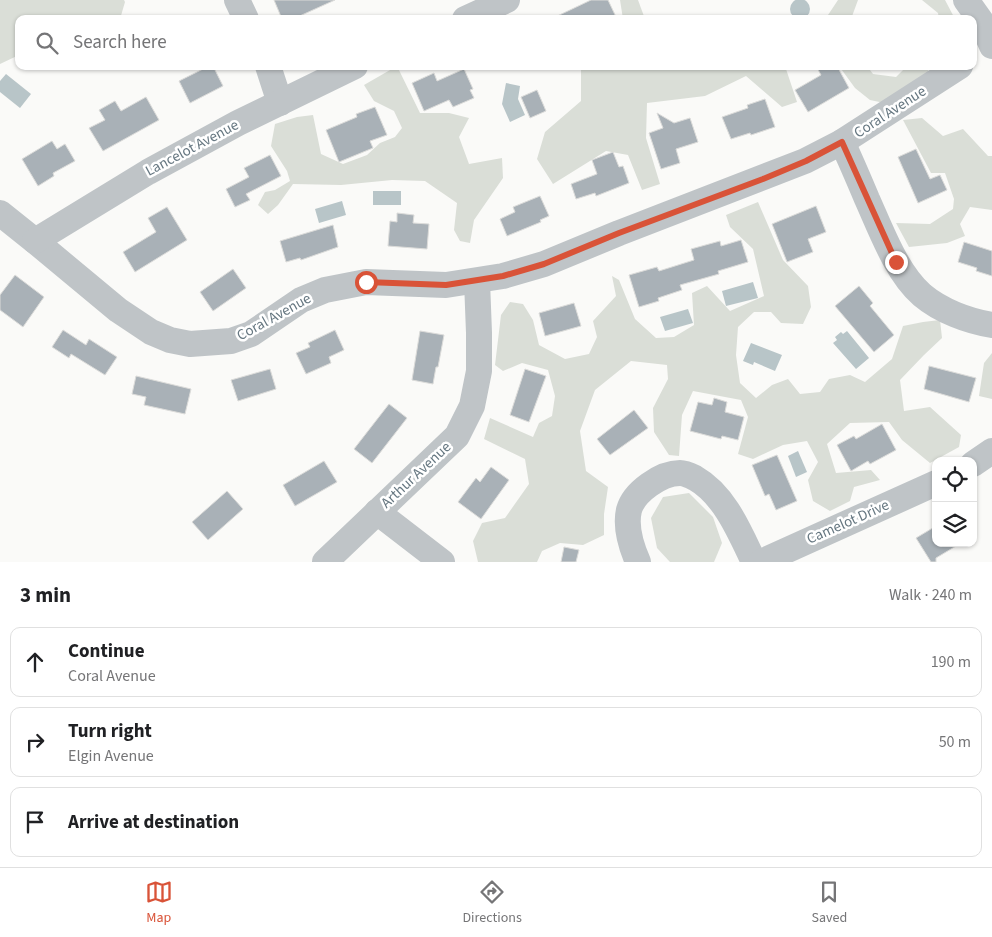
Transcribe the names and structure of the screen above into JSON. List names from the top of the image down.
{
  "streets": {
    "street": [
      "Coral Avenue",
      "Lancelot Avenue",
      "Arthur Avenue",
      "Camelot Drive"
    ]
  },
  "crossings": [
    ["Coral Avenue", "Lancelot Avenue"],
    ["Coral Avenue", "Arthur Avenue"]
  ],
  "page": {
    "search": "Search here",
    "heading": ["3 min", "Walk · 240 m"],
    "list": [
      ["Continue", "Coral Avenue", "190 m"],
      ["Turn right", "Elgin Avenue", "50 m"],
      "Arrive at destination"
    ],
    "nav": ["Map", "Directions", "Saved"]
  }
}
